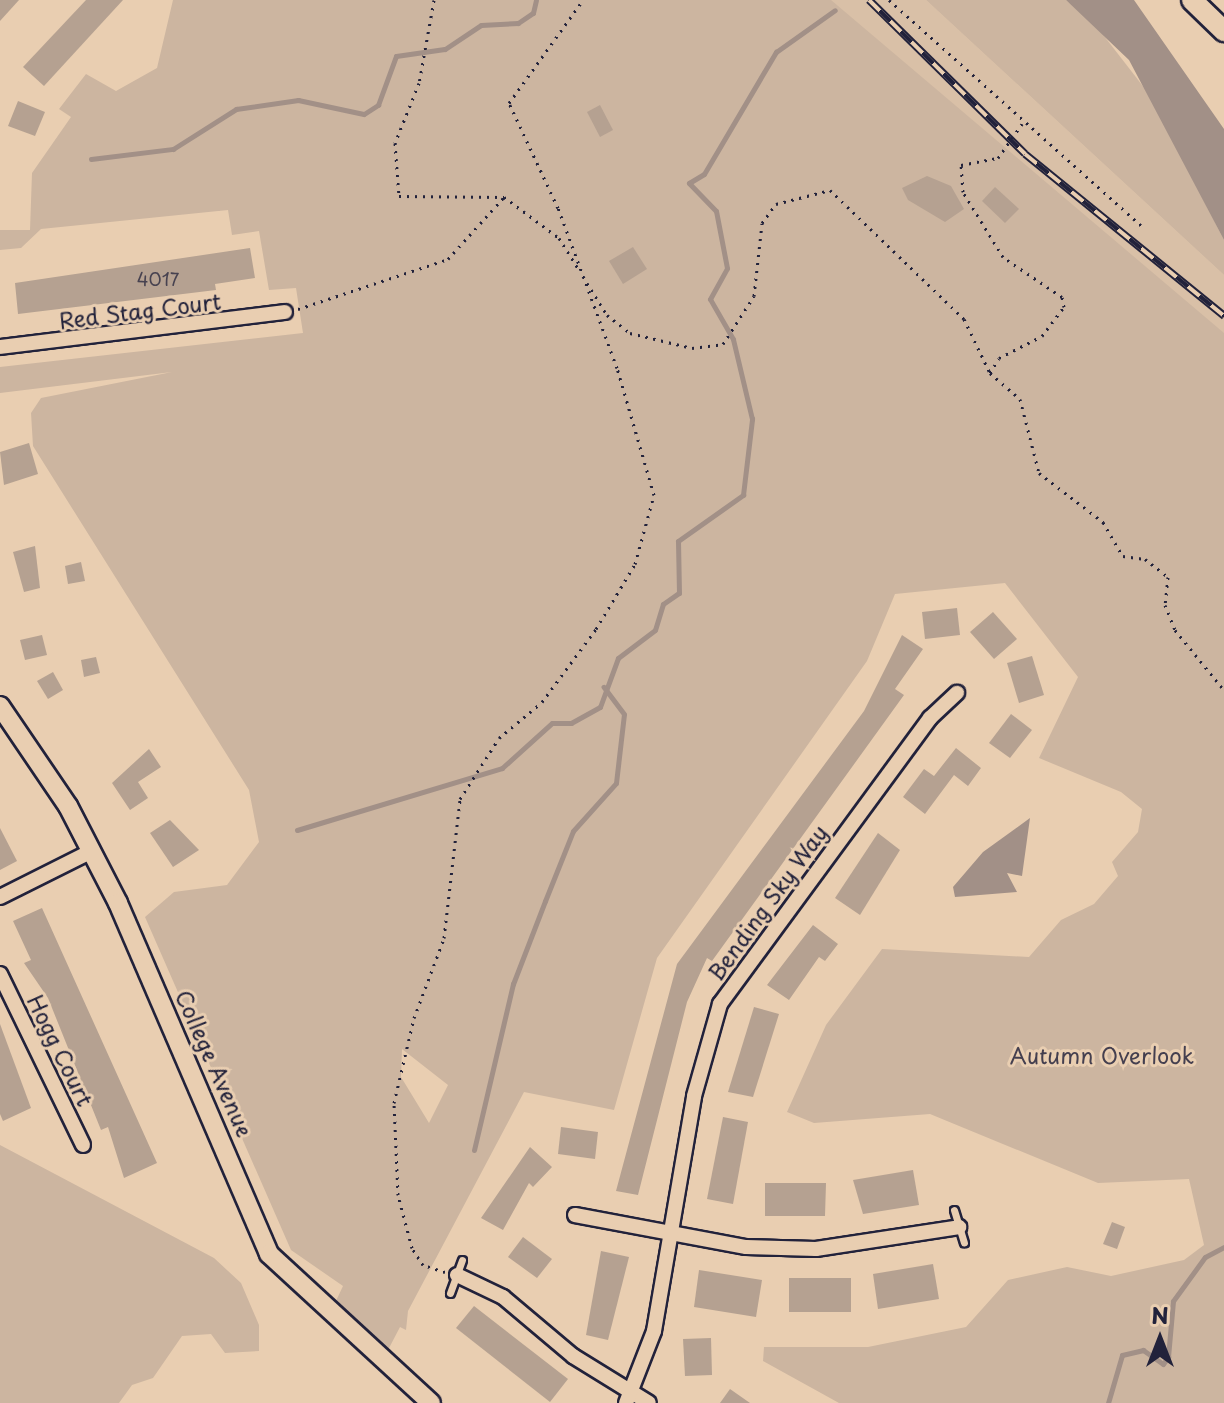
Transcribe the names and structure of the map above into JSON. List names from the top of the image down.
{
  "streets": {
    "street": [
      "Red Stag Court",
      "Bending Sky Way",
      "Hogg Court",
      "College Avenue"
    ]
  },
  "parks": ["Autumn Overlook"],
  "house_numbers": ["4017"],
  "north": "top"
}
